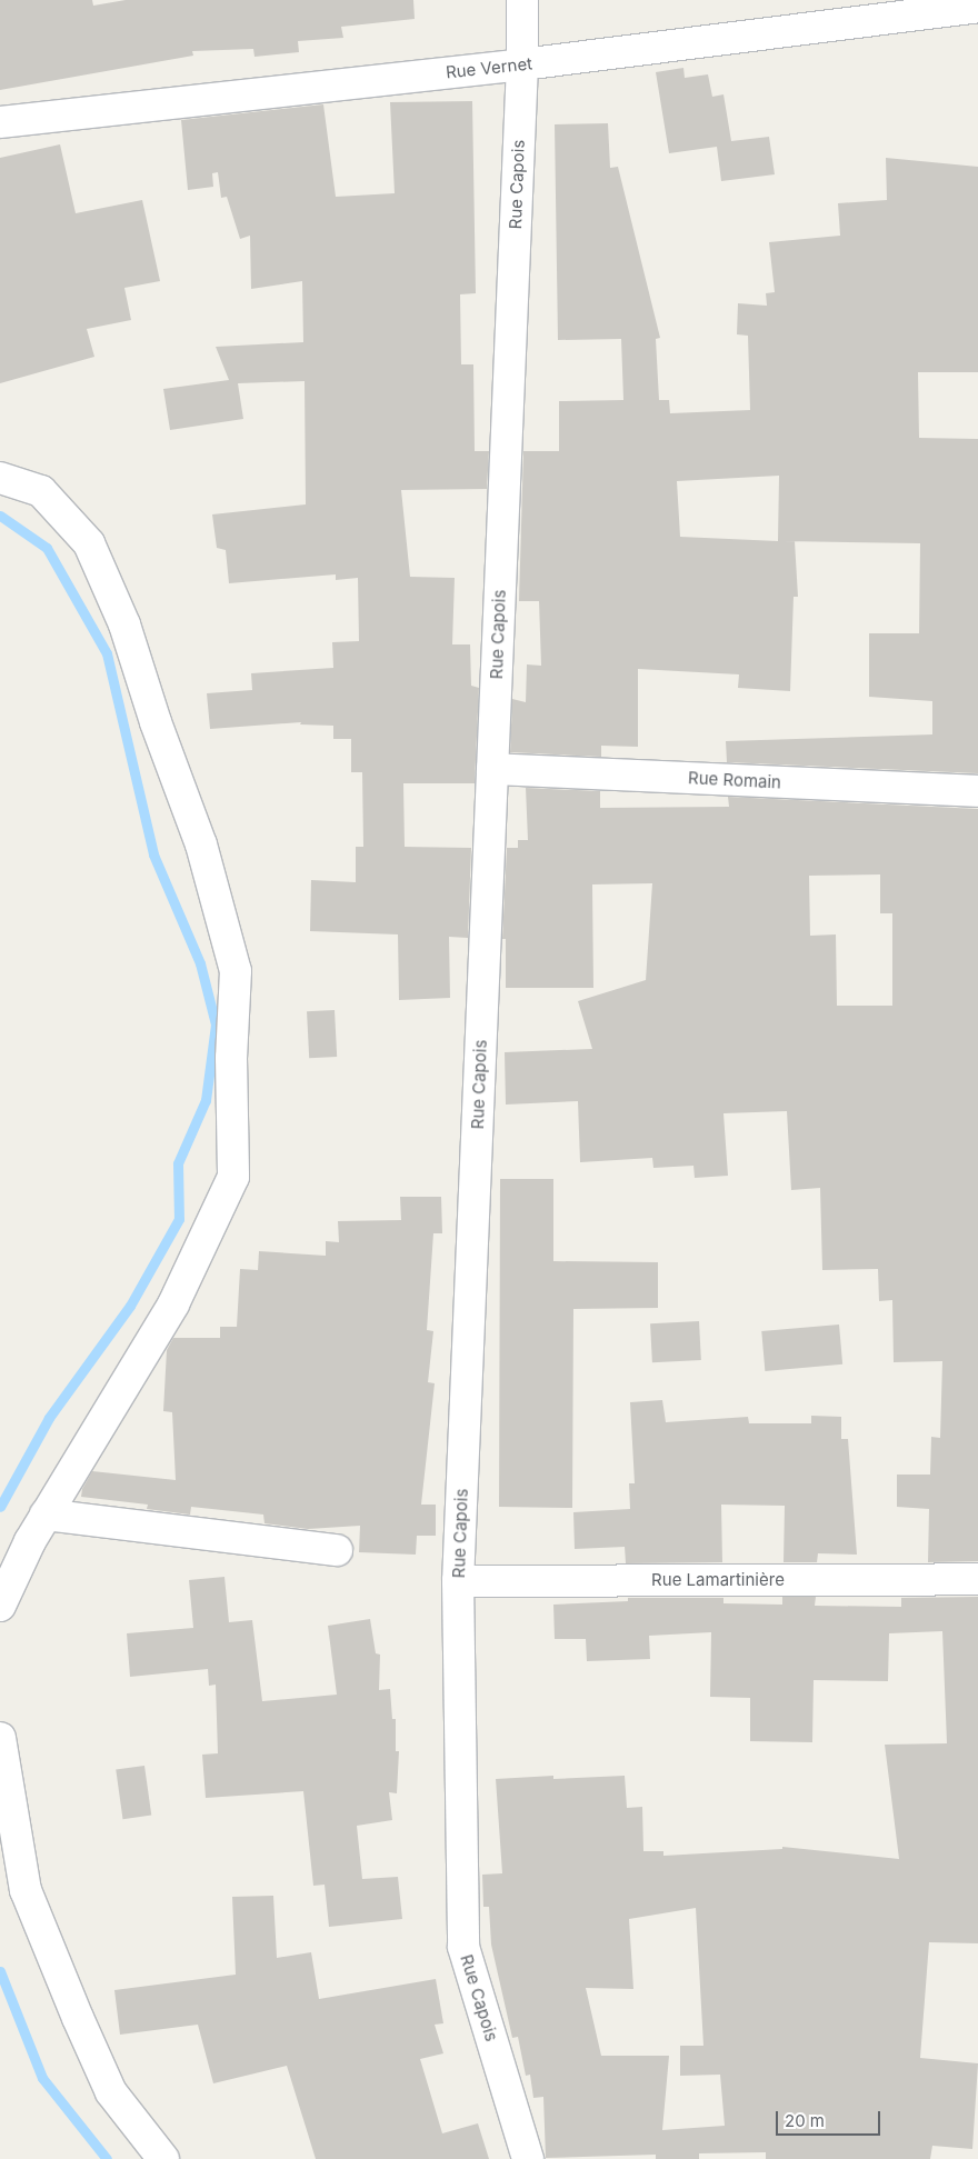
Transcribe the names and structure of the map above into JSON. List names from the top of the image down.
{
  "streets": {
    "street": [
      "Rue Vernet",
      "Rue Capois",
      "Rue Romain",
      "Rue Lamartinière"
    ]
  },
  "crossings": [
    ["Rue Vernet", "Rue Capois"],
    ["Rue Capois", "Rue Romain"],
    ["Rue Capois", "Rue Lamartinière"]
  ],
  "scale_bar": "20 m"
}
